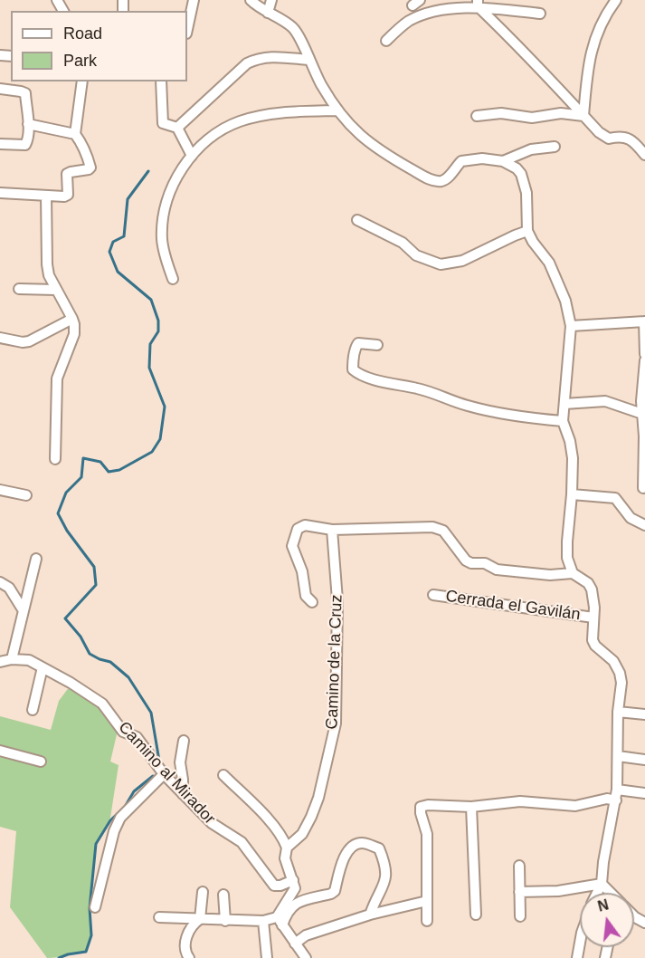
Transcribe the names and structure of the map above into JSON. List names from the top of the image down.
{
  "streets": {
    "street": ["Cerrada el Gavilán", "Camino de la Cruz", "Camino al Mirador"]
  },
  "legend": ["Road", "Park"],
  "north": "top"
}
